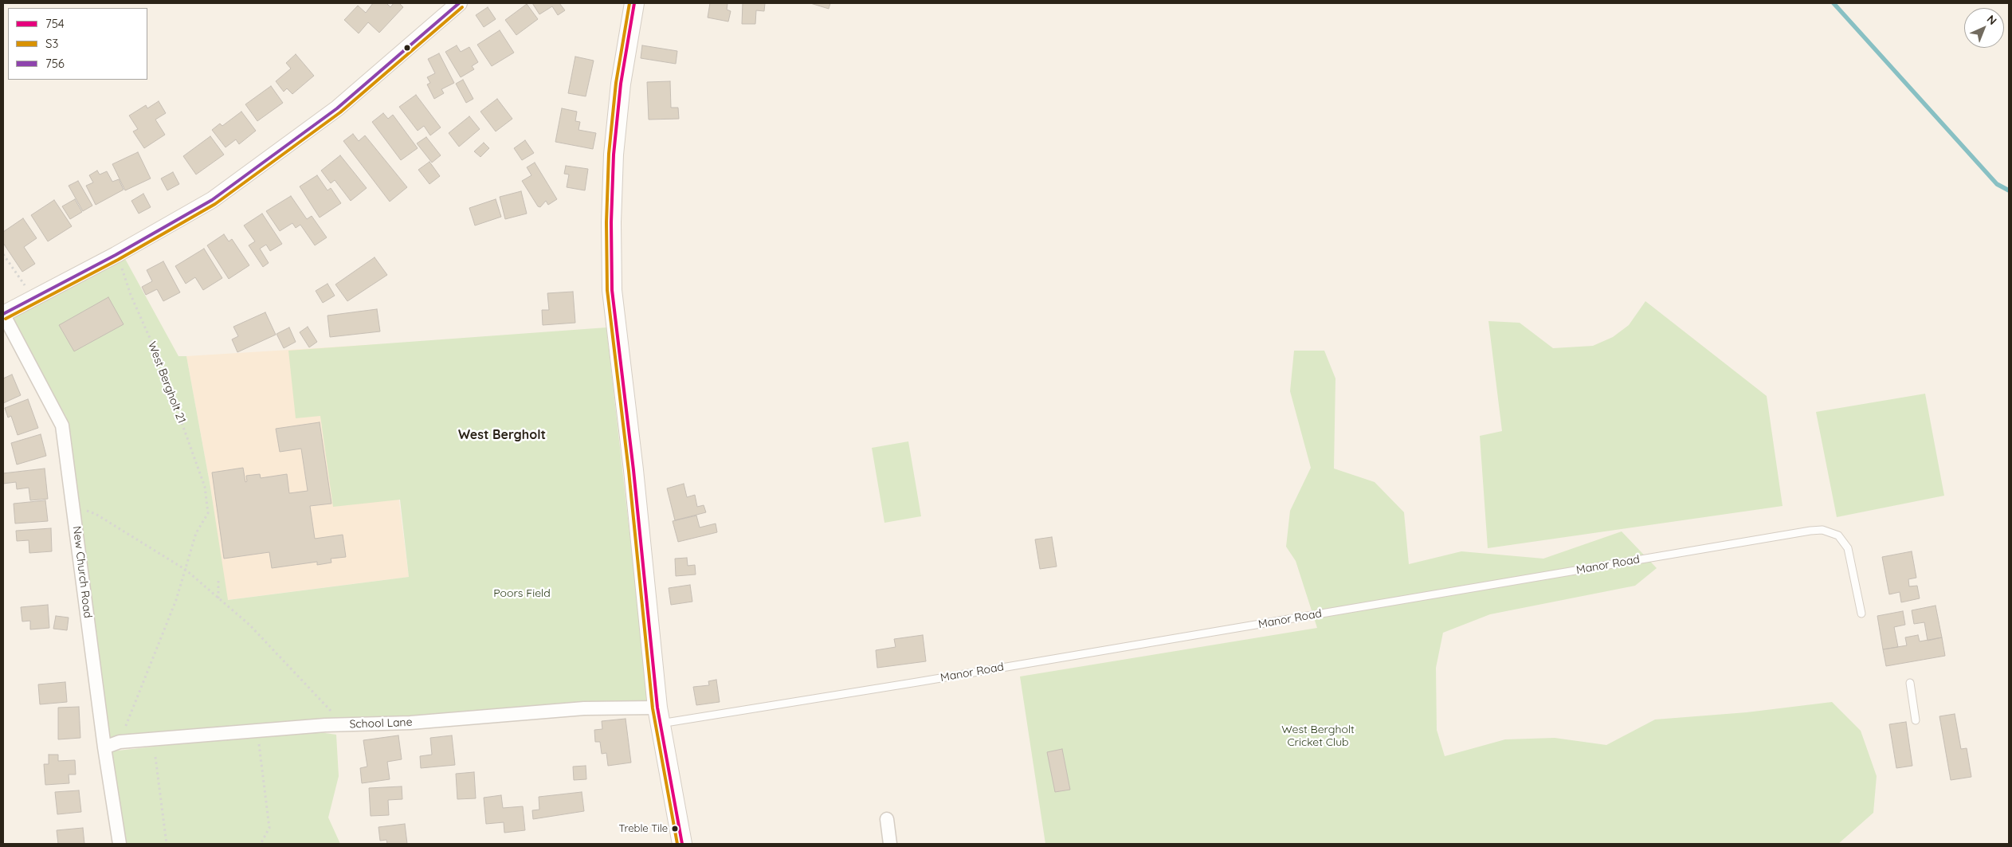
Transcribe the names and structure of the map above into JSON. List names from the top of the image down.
{
  "streets": {
    "street": ["New Church Road", "School Lane"],
    "lane": ["Manor Road"],
    "path": ["West Bergholt 21"]
  },
  "crossings": [
    ["Manor Road", "School Lane"],
    ["New Church Road", "School Lane"]
  ],
  "districts": ["West Bergholt"],
  "parks": ["Poors Field", "West Bergholt Cricket Club"],
  "places": ["Treble Tile"],
  "lines": ["transit line 754", "transit line S3", "transit line 756"],
  "legend": ["754", "S3", "756"],
  "north": "top right"
}
